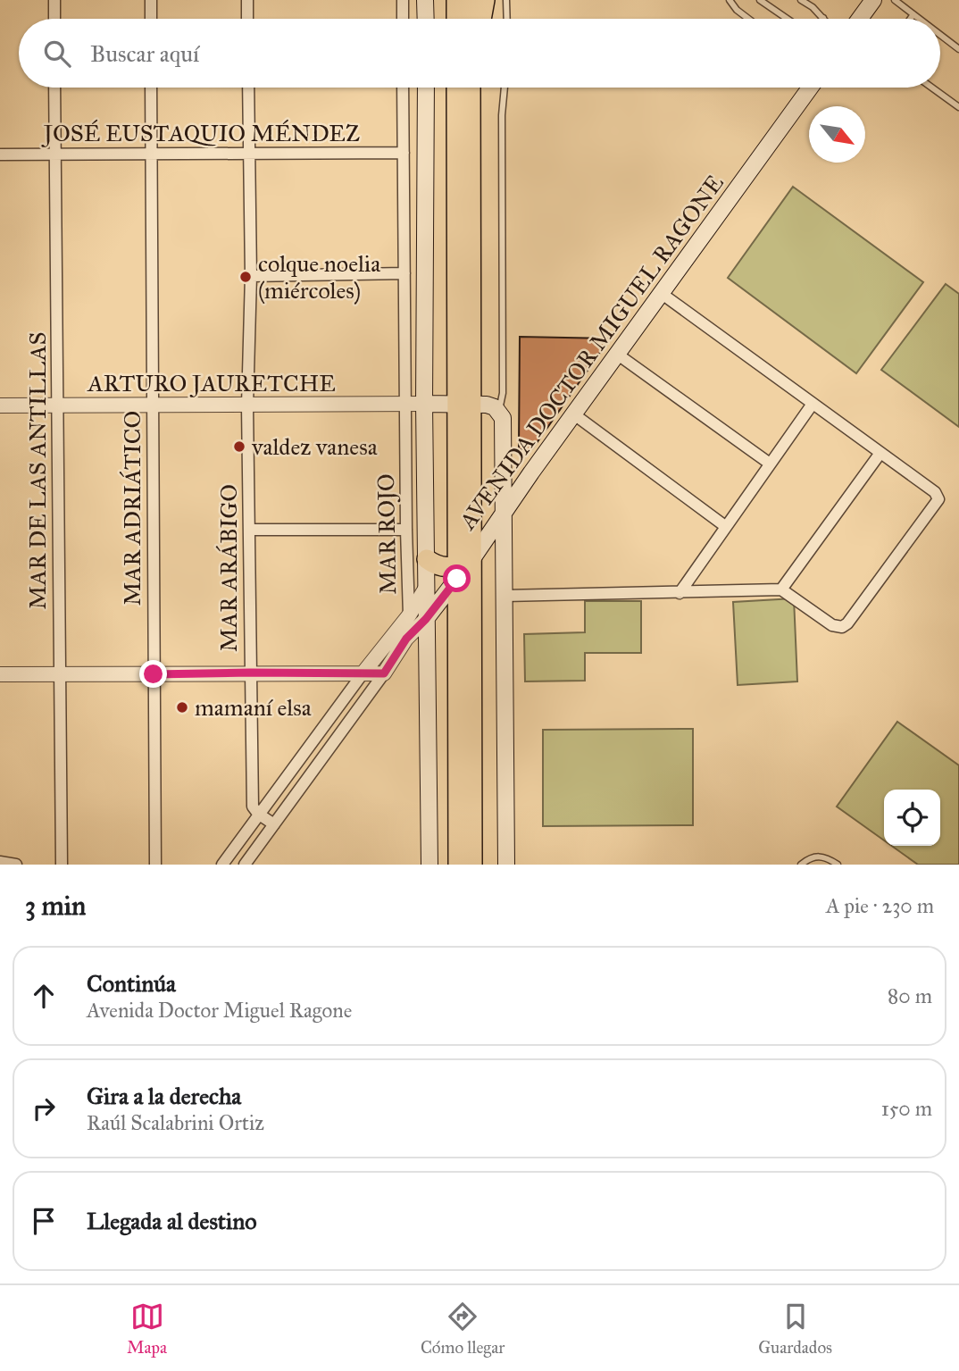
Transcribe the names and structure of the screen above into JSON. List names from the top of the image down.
{
  "streets": {
    "main road": ["AVENIDA DOCTOR MIGUEL RAGONE"],
    "street": [
      "JOSÉ EUSTAQUIO MÉNDEZ",
      "ARTURO JAURETCHE",
      "MAR DE LAS ANTILLAS",
      "MAR ADRIÁTICO",
      "MAR ROJO",
      "MAR ARÁBIGO"
    ]
  },
  "crossings": [
    ["JOSÉ EUSTAQUIO MÉNDEZ", "MAR DE LAS ANTILLAS"],
    ["JOSÉ EUSTAQUIO MÉNDEZ", "MAR ADRIÁTICO"],
    ["JOSÉ EUSTAQUIO MÉNDEZ", "MAR ROJO"],
    ["JOSÉ EUSTAQUIO MÉNDEZ", "MAR ARÁBIGO"],
    ["ARTURO JAURETCHE", "MAR DE LAS ANTILLAS"],
    ["ARTURO JAURETCHE", "MAR ADRIÁTICO"],
    ["ARTURO JAURETCHE", "MAR ROJO"],
    ["ARTURO JAURETCHE", "MAR ARÁBIGO"]
  ],
  "places": ["colque noelia (miércoles)", "valdez vanesa", "mamaní elsa"],
  "north": "bottom right",
  "page": {
    "search": "Buscar aquí",
    "heading": ["3 min", "A pie · 230 m"],
    "list": [
      ["Continúa", "Avenida Doctor Miguel Ragone", "80 m"],
      ["Gira a la derecha", "Raúl Scalabrini Ortiz", "150 m"],
      "Llegada al destino"
    ],
    "nav": ["Mapa", "Cómo llegar", "Guardados"]
  }
}
